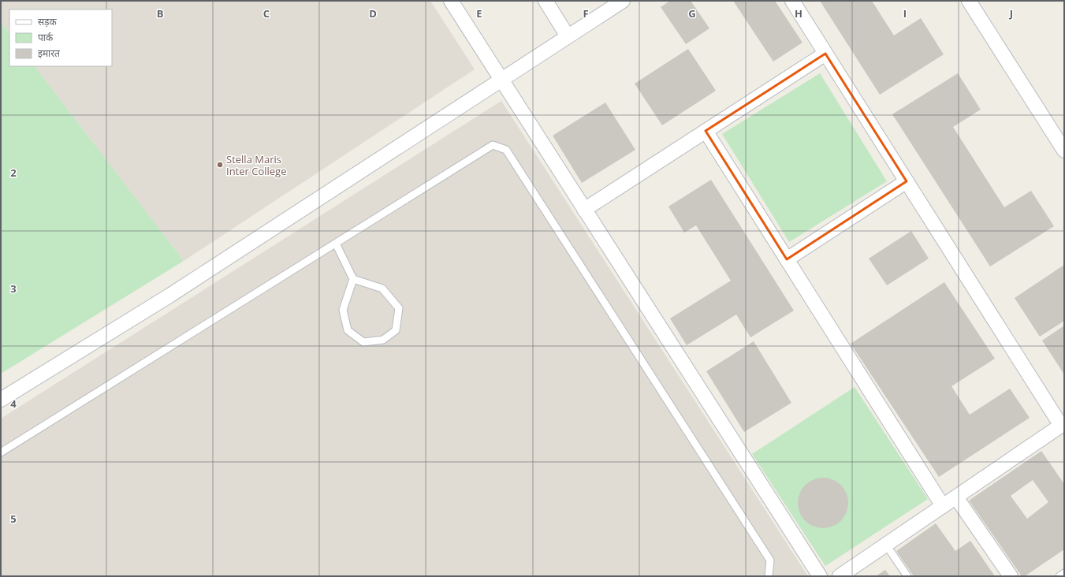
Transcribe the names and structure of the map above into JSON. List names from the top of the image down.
{
  "places": ["Stella Maris Inter College"],
  "legend": ["सड़क", "पार्क", "इमारत"],
  "grid": {
    "columns": [
      "B",
      "C",
      "D",
      "E",
      "F",
      "G",
      "H",
      "I",
      "J"
    ],
    "rows": [
      "2",
      "3",
      "4",
      "5"
    ]
  }
}
